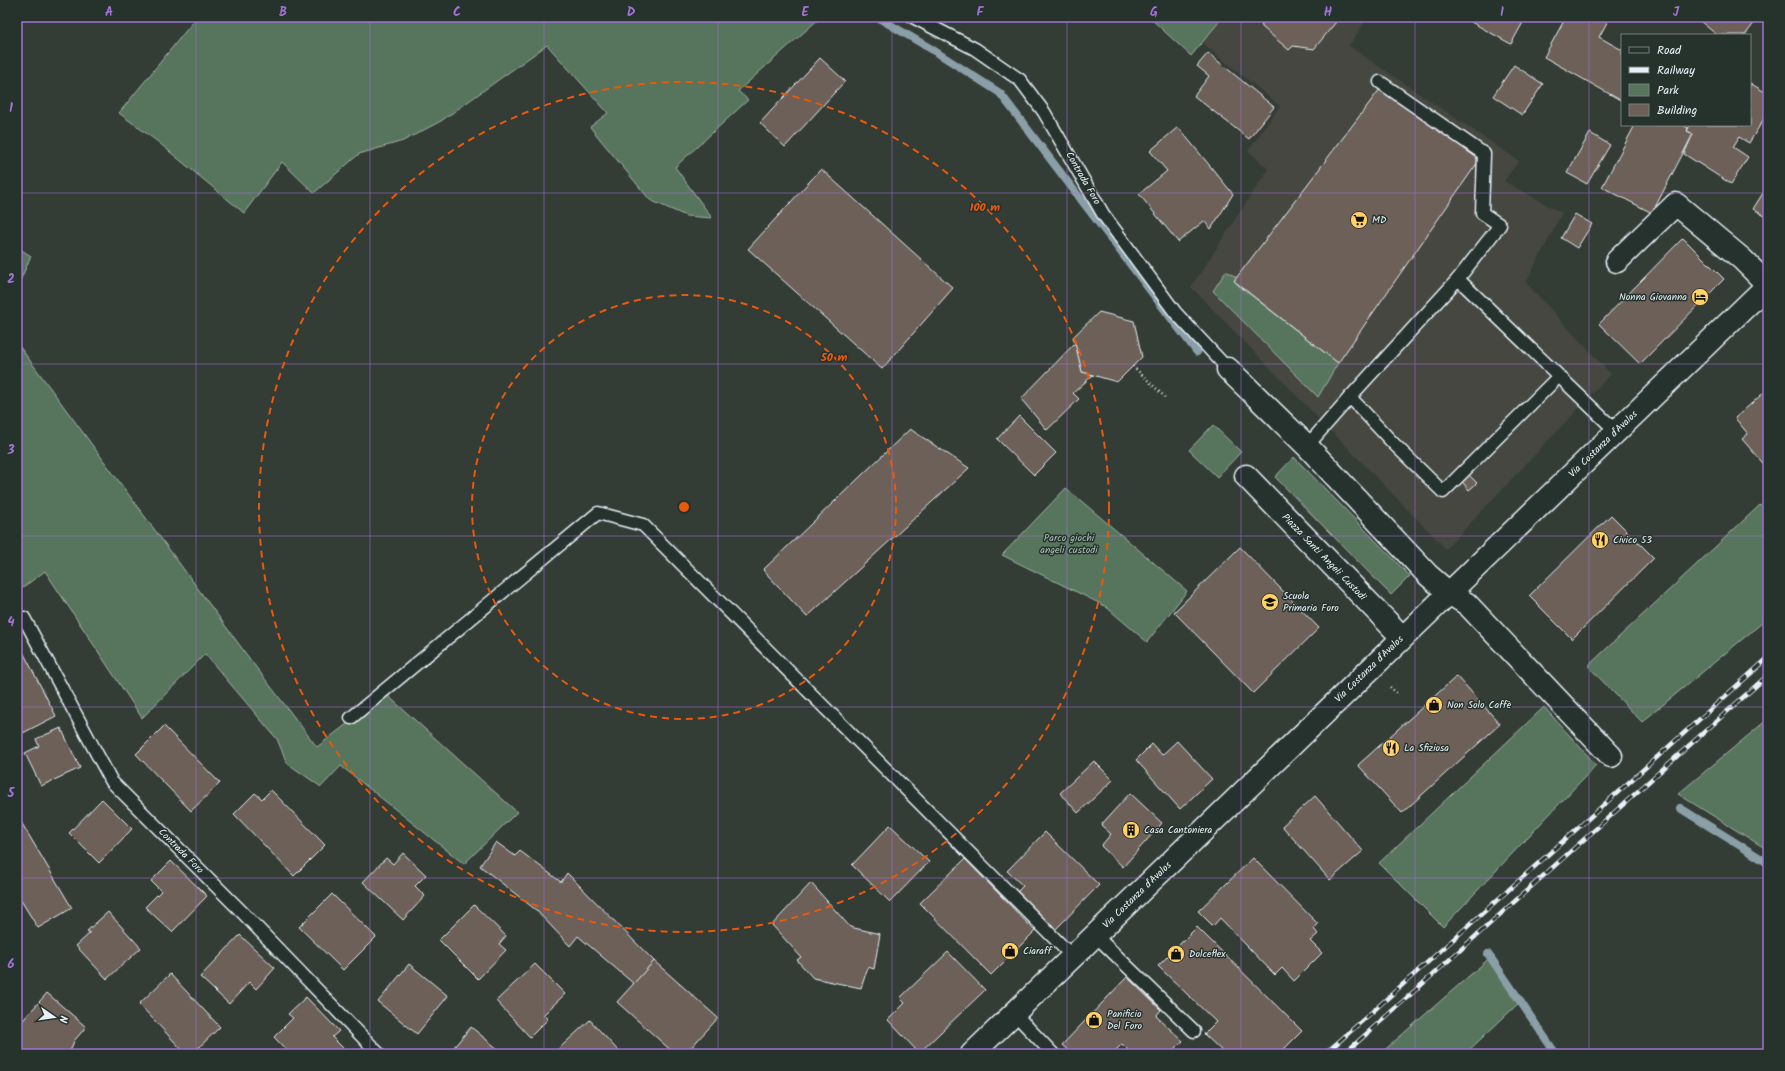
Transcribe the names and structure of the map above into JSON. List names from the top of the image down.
{
  "streets": {
    "main road": ["Via Costanza d'Avalos", "Piazza Santi Angeli Custodi"],
    "lane": ["Contrada Foro"]
  },
  "crossings": [
    ["Via Costanza d'Avalos", "Piazza Santi Angeli Custodi"]
  ],
  "parks": ["Parco giochi angeli custodi"],
  "places": {
    "supermarket": ["MD"],
    "hotel": ["Nonna Giovanna"],
    "restaurant": ["Civico 53", "La Sfiziosa"],
    "school or university": ["Scuola Primaria Foro"],
    "shop": [
      "Non Solo Caffè",
      "Ciaraff",
      "Dolceflex",
      "Panificio Del Foro"
    ],
    "building": ["Casa Cantoniera"]
  },
  "legend": [
    "Road",
    "Railway",
    "Park",
    "Building"
  ],
  "north": "right",
  "grid": {
    "columns": [
      "A",
      "B",
      "C",
      "D",
      "E",
      "F",
      "G",
      "H",
      "I",
      "J"
    ],
    "rows": [
      "1",
      "2",
      "3",
      "4",
      "5",
      "6"
    ]
  },
  "rings": ["100 m", "50 m"]
}
